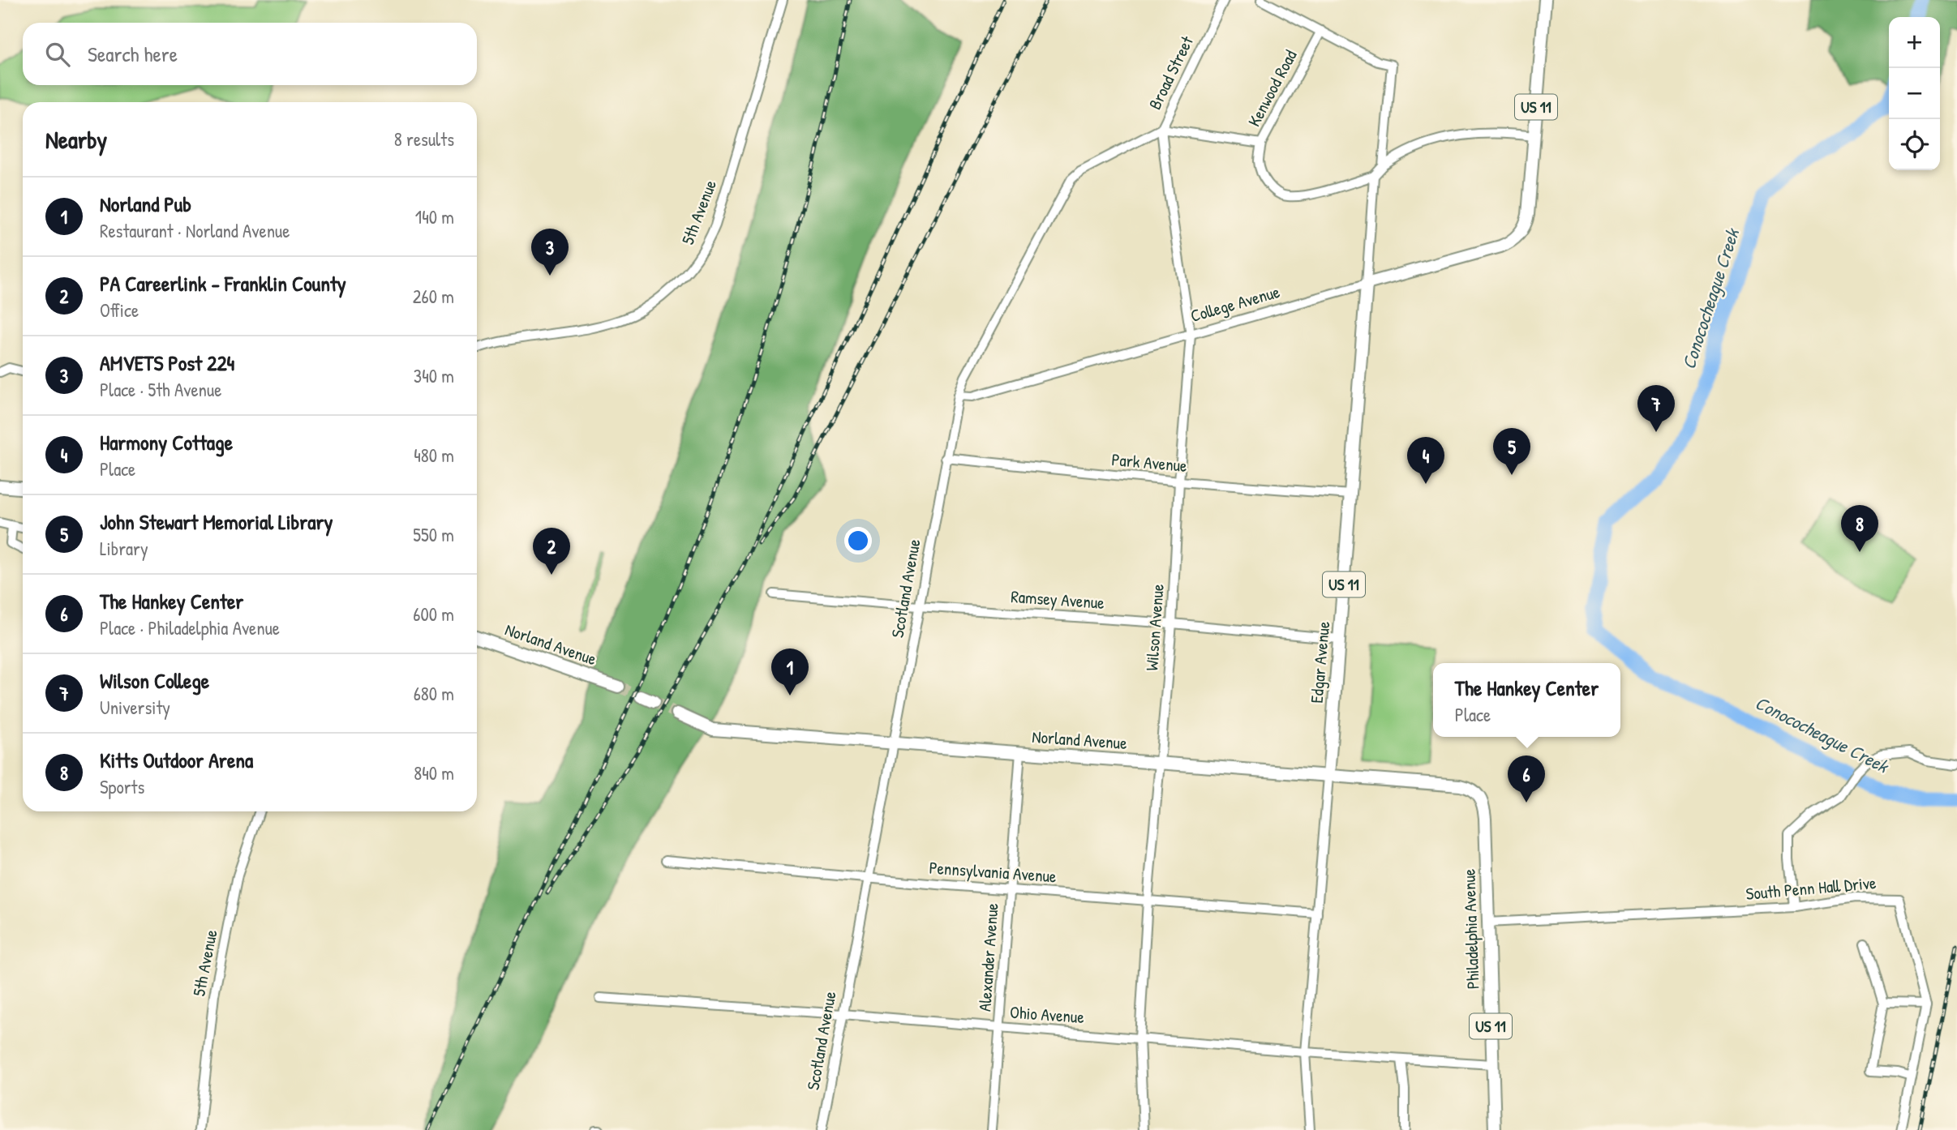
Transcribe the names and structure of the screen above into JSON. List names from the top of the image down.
{
  "streets": {
    "main road": [
      "US 11",
      "College Avenue",
      "Norland Avenue",
      "Edgar Avenue",
      "Philadelphia Avenue"
    ],
    "street": [
      "Broad Street",
      "Kenwood Road",
      "5th Avenue",
      "Park Avenue",
      "Scotland Avenue",
      "Ramsey Avenue",
      "Wilson Avenue",
      "Pennsylvania Avenue",
      "South Penn Hall Drive",
      "Alexander Avenue",
      "Ohio Avenue"
    ]
  },
  "crossings": [
    ["Broad Street", "Scotland Avenue"],
    ["Broad Street", "Wilson Avenue"],
    ["Kenwood Road", "Edgar Avenue"],
    ["US 11", "College Avenue"],
    ["College Avenue", "Scotland Avenue"],
    ["College Avenue", "Wilson Avenue"],
    ["College Avenue", "Edgar Avenue"],
    ["Park Avenue", "Scotland Avenue"],
    ["Park Avenue", "Wilson Avenue"],
    ["Park Avenue", "Edgar Avenue"],
    ["Scotland Avenue", "Ramsey Avenue"],
    ["Scotland Avenue", "Wilson Avenue"],
    ["Scotland Avenue", "Norland Avenue"],
    ["Scotland Avenue", "Pennsylvania Avenue"],
    ["Scotland Avenue", "Ohio Avenue"],
    ["Ramsey Avenue", "Wilson Avenue"],
    ["Ramsey Avenue", "Edgar Avenue"],
    ["Wilson Avenue", "Norland Avenue"],
    ["Wilson Avenue", "Pennsylvania Avenue"],
    ["Wilson Avenue", "Ohio Avenue"],
    ["Norland Avenue", "Edgar Avenue"],
    ["Norland Avenue", "Philadelphia Avenue"],
    ["Norland Avenue", "Alexander Avenue"],
    ["Edgar Avenue", "Pennsylvania Avenue"],
    ["Edgar Avenue", "Ohio Avenue"],
    ["Pennsylvania Avenue", "Alexander Avenue"],
    ["South Penn Hall Drive", "Philadelphia Avenue"],
    ["Philadelphia Avenue", "Ohio Avenue"],
    ["Alexander Avenue", "Ohio Avenue"]
  ],
  "water": ["Conococheague Creek"],
  "page": {
    "map_buttons": ["+", "−"],
    "search": "Search here",
    "heading": ["Nearby", "8 results"],
    "list": [
      {
        "mark": "1",
        "name": "Norland Pub",
        "note": "Restaurant · Norland Avenue",
        "value": "140 m"
      },
      {
        "mark": "2",
        "name": "PA Careerlink - Franklin County",
        "note": "Office",
        "value": "260 m"
      },
      {
        "mark": "3",
        "name": "AMVETS Post 224",
        "note": "Place · 5th Avenue",
        "value": "340 m"
      },
      {
        "mark": "4",
        "name": "Harmony Cottage",
        "note": "Place",
        "value": "480 m"
      },
      {
        "mark": "5",
        "name": "John Stewart Memorial Library",
        "note": "Library",
        "value": "550 m"
      },
      {
        "mark": "6",
        "name": "The Hankey Center",
        "note": "Place · Philadelphia Avenue",
        "value": "600 m"
      },
      {
        "mark": "7",
        "name": "Wilson College",
        "note": "University",
        "value": "680 m"
      },
      {
        "mark": "8",
        "name": "Kitts Outdoor Arena",
        "note": "Sports",
        "value": "840 m"
      }
    ],
    "pins": [
      "3",
      "7",
      "5",
      "4",
      "8",
      "2",
      "1",
      "6"
    ],
    "popup": ["The Hankey Center", "Place"]
  }
}
